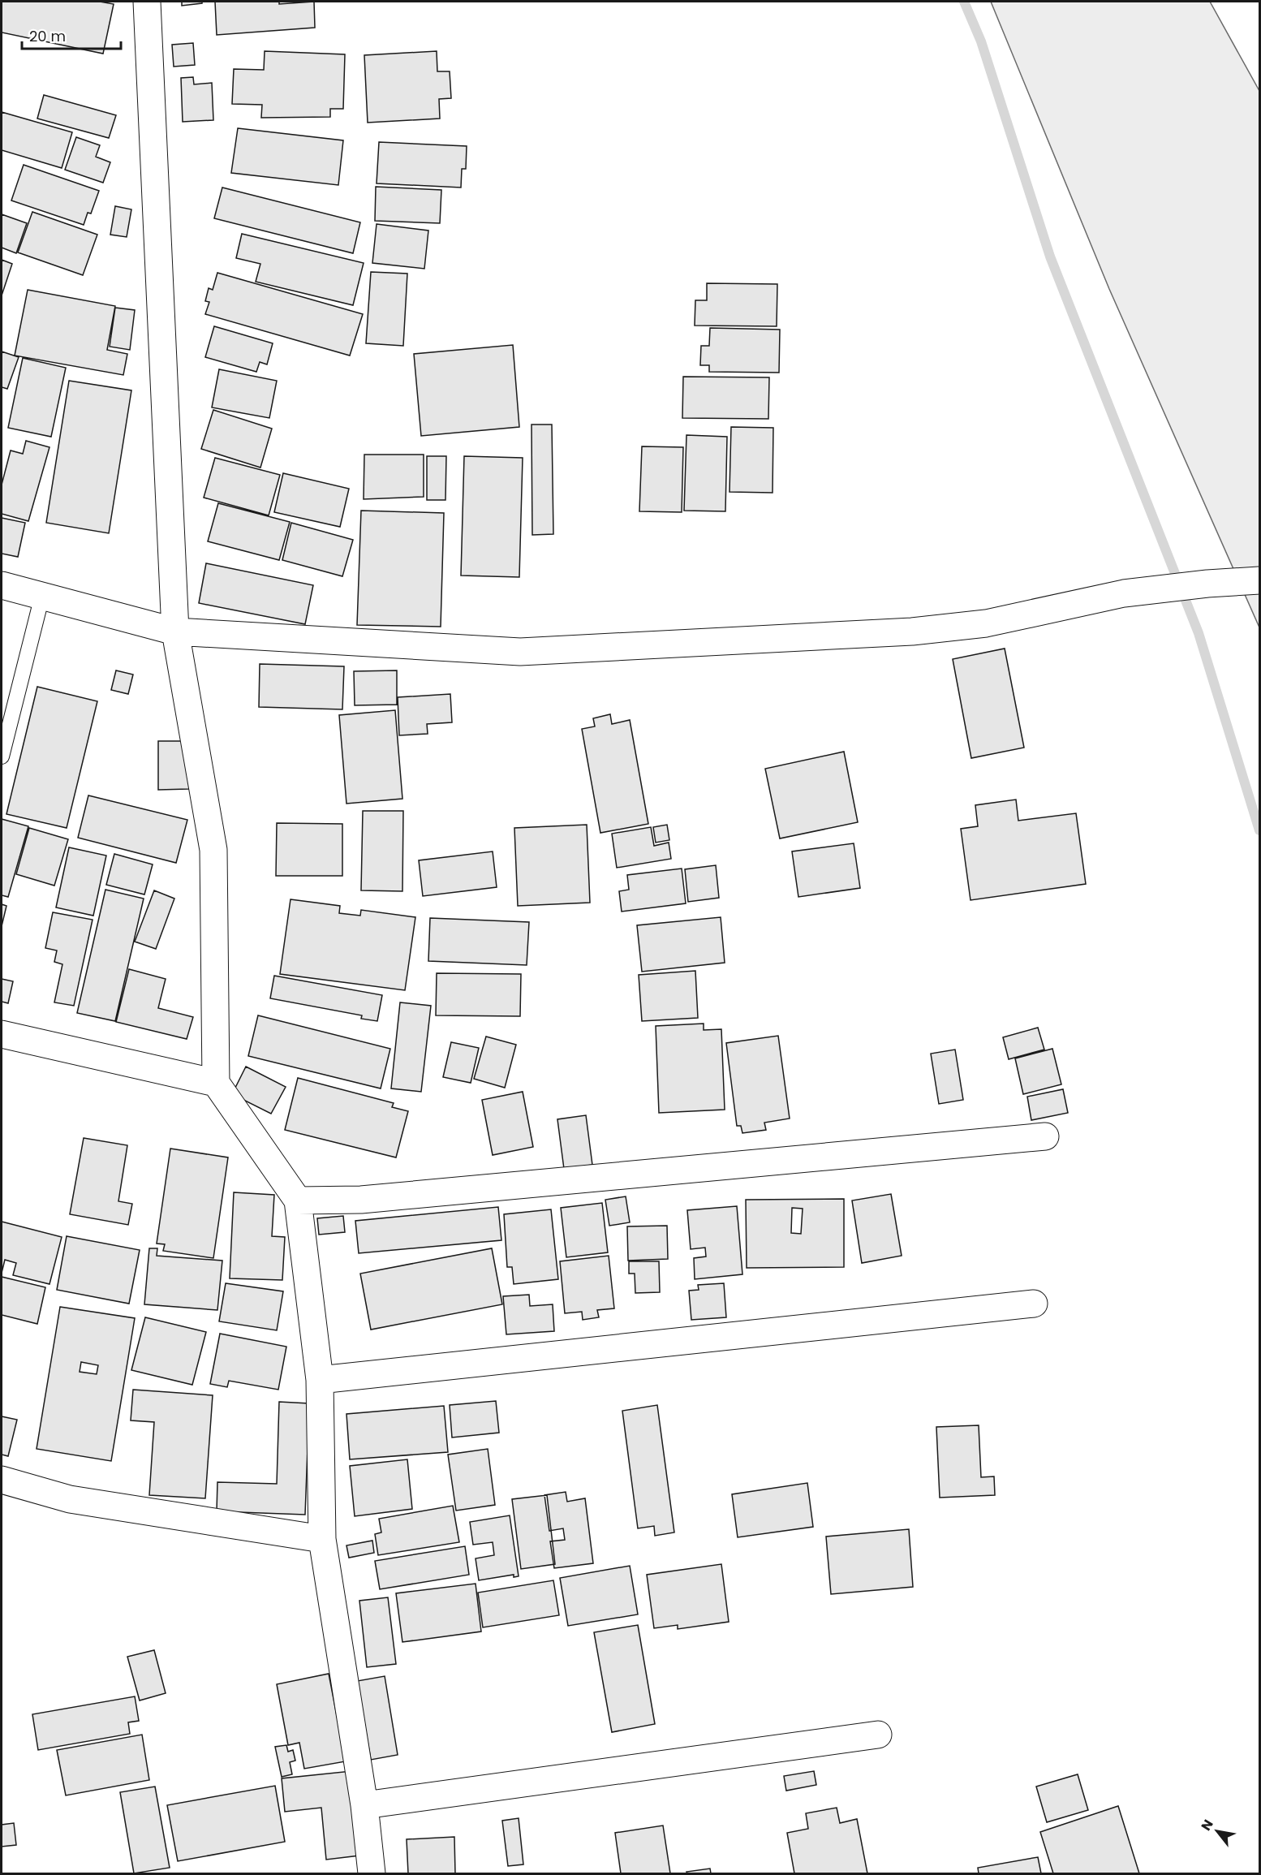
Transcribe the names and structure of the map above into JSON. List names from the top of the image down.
{
  "scale_bar": "20 m",
  "north": "top left"
}
